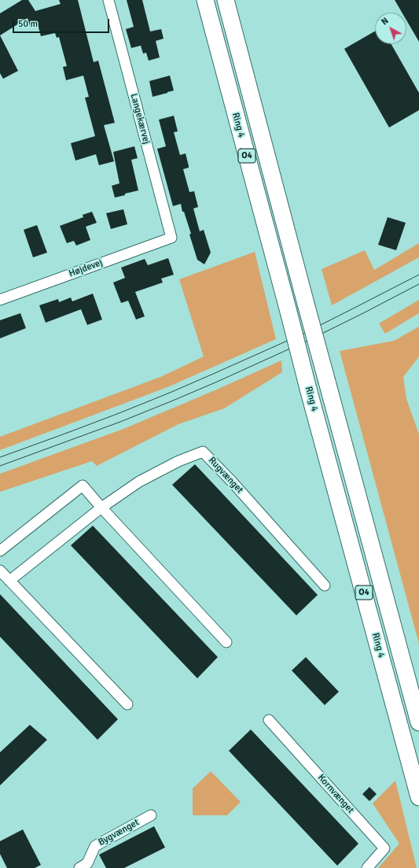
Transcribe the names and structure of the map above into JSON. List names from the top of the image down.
{
  "streets": {
    "main road": ["Ring 4", "O4"],
    "street": [
      "Langekærvej",
      "Højdevej",
      "Rugvænget",
      "Kornvænget",
      "Bygvænget"
    ]
  },
  "crossings": [
    ["Langekærvej", "Højdevej"]
  ],
  "scale_bar": "50 m",
  "north": "top left"
}
